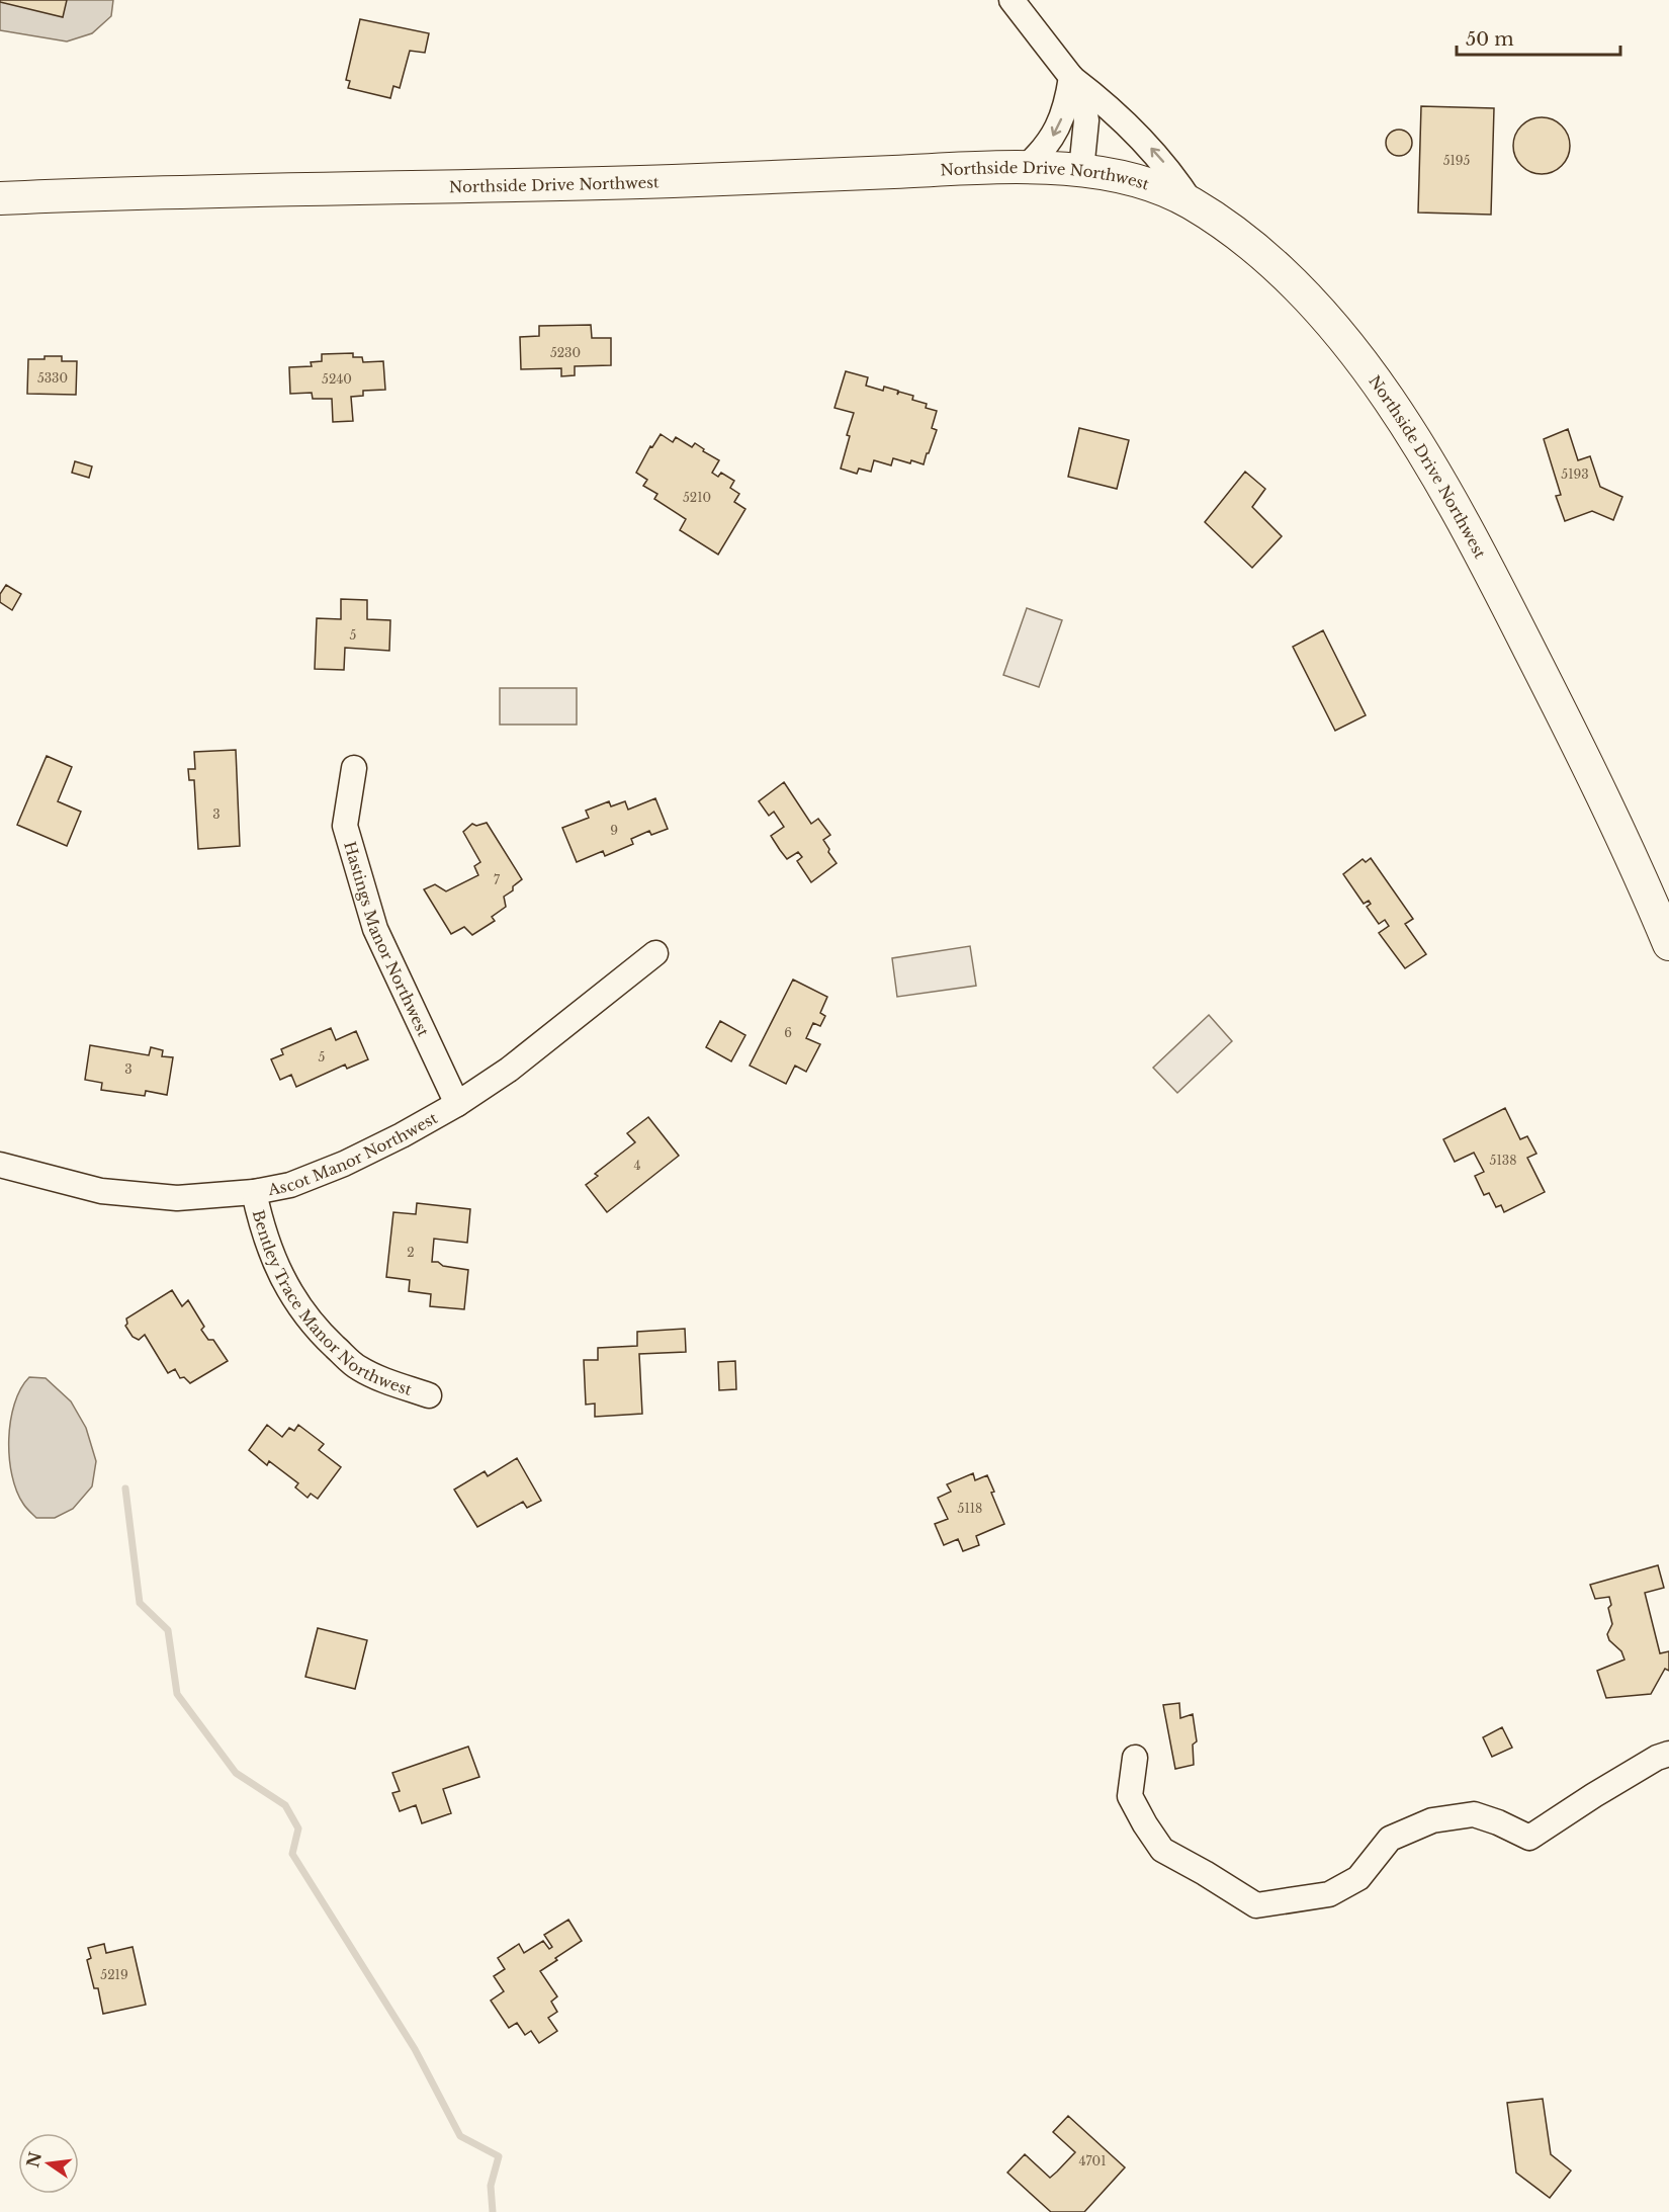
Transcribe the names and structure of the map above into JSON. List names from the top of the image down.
{
  "streets": {
    "main road": ["Northside Drive Northwest"],
    "street": ["Hastings Manor Northwest", "Ascot Manor Northwest", "Bentley Trace Manor Northwest"]
  },
  "crossings": [
    ["Hastings Manor Northwest", "Ascot Manor Northwest"],
    ["Ascot Manor Northwest", "Bentley Trace Manor Northwest"]
  ],
  "house_numbers": [
    "5195",
    "5230",
    "5330",
    "5240",
    "5193",
    "5210",
    "5",
    "3",
    "9",
    "7",
    "6",
    "5",
    "3",
    "5138",
    "4",
    "2",
    "5118",
    "5219",
    "4701"
  ],
  "scale_bar": "50 m",
  "north": "left"
}
